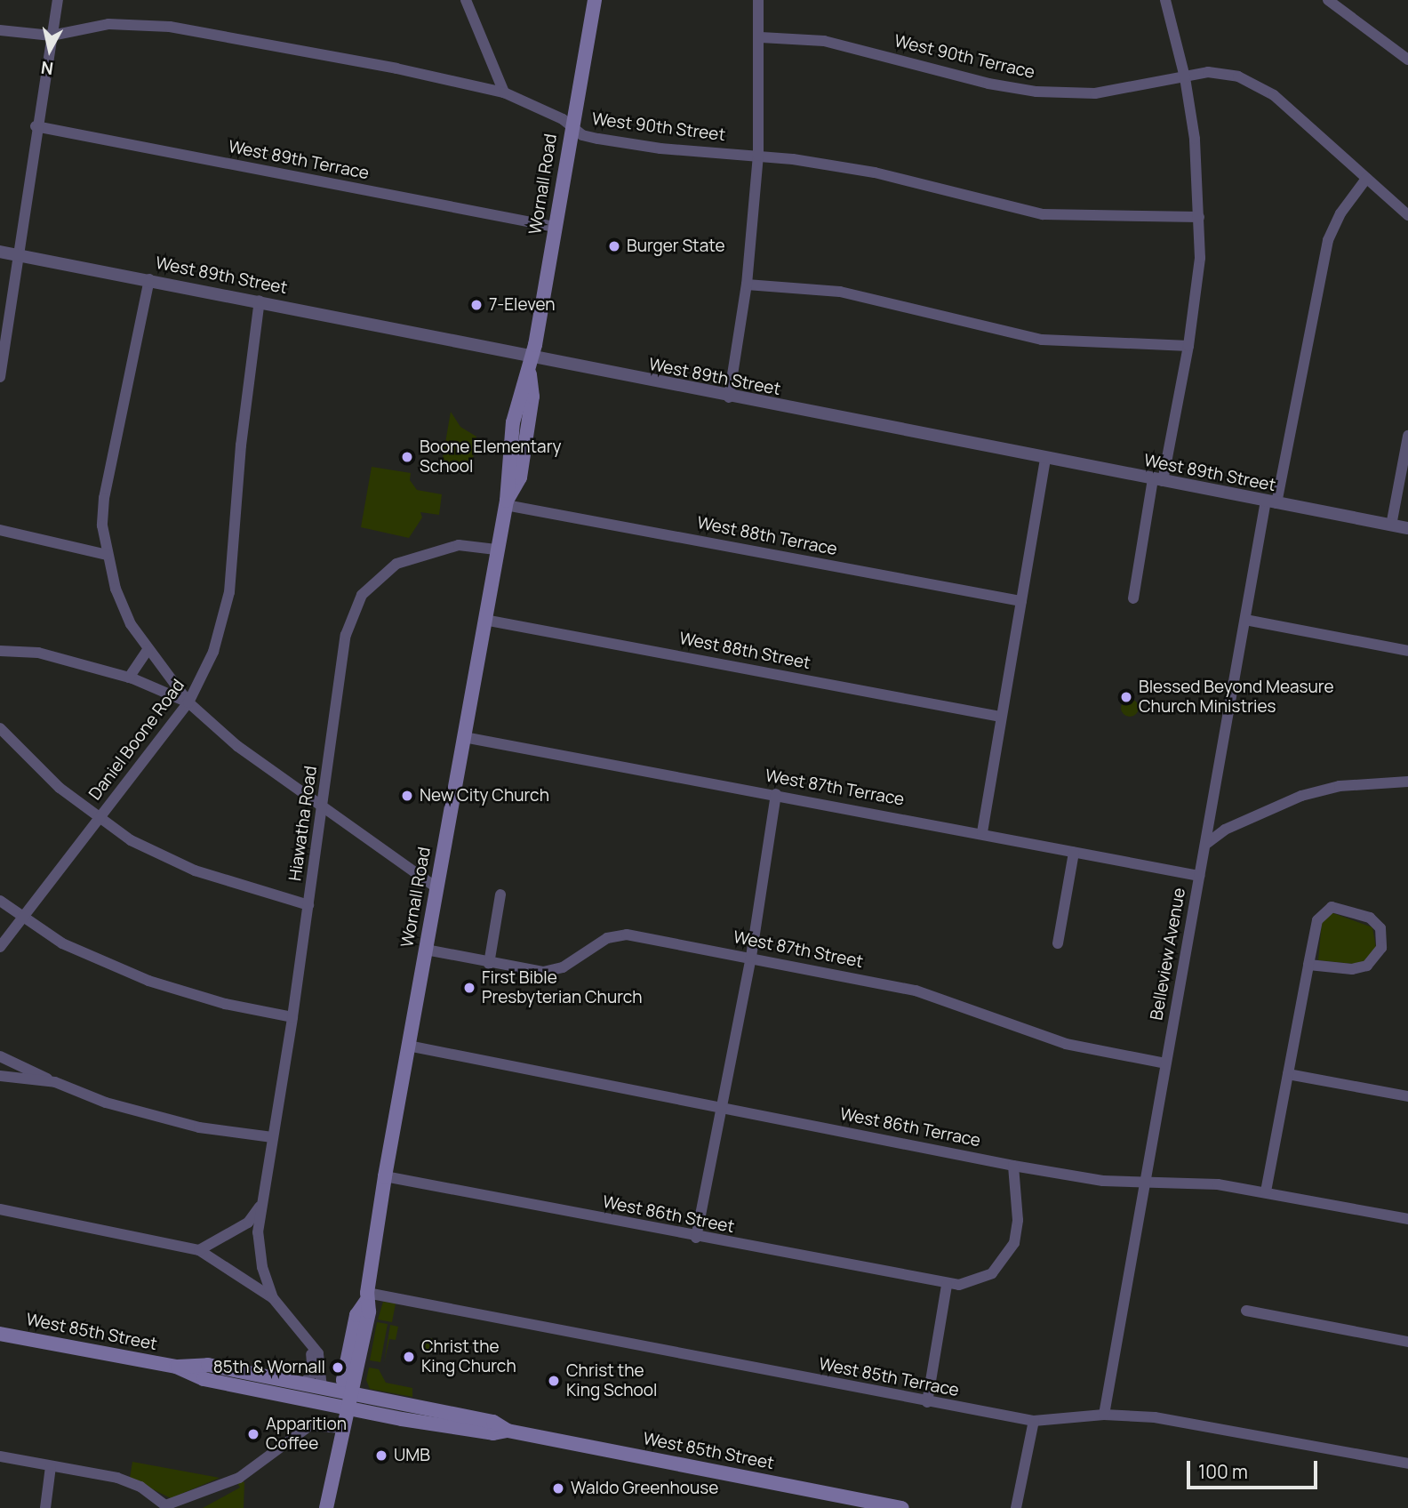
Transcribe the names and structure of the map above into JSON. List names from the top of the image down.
{
  "streets": {
    "main road": ["Wornall Road", "West 85th Street"],
    "street": [
      "West 90th Terrace",
      "West 90th Street",
      "West 89th Terrace",
      "West 89th Street",
      "West 88th Terrace",
      "West 88th Street",
      "Daniel Boone Road",
      "West 87th Terrace",
      "Hiawatha Road",
      "West 87th Street",
      "Belleview Avenue",
      "West 86th Terrace",
      "West 86th Street",
      "West 85th Terrace"
    ]
  },
  "crossings": [
    ["West 90th Terrace", "Belleview Avenue"],
    ["West 90th Street", "Wornall Road"],
    ["West 89th Terrace", "Wornall Road"],
    ["Wornall Road", "West 89th Street"],
    ["Wornall Road", "West 88th Terrace"],
    ["Wornall Road", "West 88th Street"],
    ["Wornall Road", "West 87th Terrace"],
    ["Wornall Road", "Hiawatha Road"],
    ["Wornall Road", "West 87th Street"],
    ["Wornall Road", "West 86th Terrace"],
    ["Wornall Road", "West 86th Street"],
    ["Wornall Road", "West 85th Street"],
    ["Wornall Road", "West 85th Terrace"],
    ["West 89th Street", "Daniel Boone Road"],
    ["West 89th Street", "Belleview Avenue"],
    ["West 87th Terrace", "Belleview Avenue"],
    ["Hiawatha Road", "West 85th Street"],
    ["West 87th Street", "Belleview Avenue"],
    ["Belleview Avenue", "West 86th Terrace"],
    ["Belleview Avenue", "West 85th Terrace"],
    ["West 86th Terrace", "West 86th Street"]
  ],
  "places": [
    "Burger State",
    "7-Eleven",
    "Boone Elementary School",
    "Blessed Beyond Measure Church Ministries",
    "New City Church",
    "First Bible Presbyterian Church",
    "Christ the King Church",
    "85th & Wornall",
    "Christ the King School",
    "Apparition Coffee",
    "UMB",
    "Waldo Greenhouse"
  ],
  "scale_bar": "100 m",
  "north": "bottom"
}
